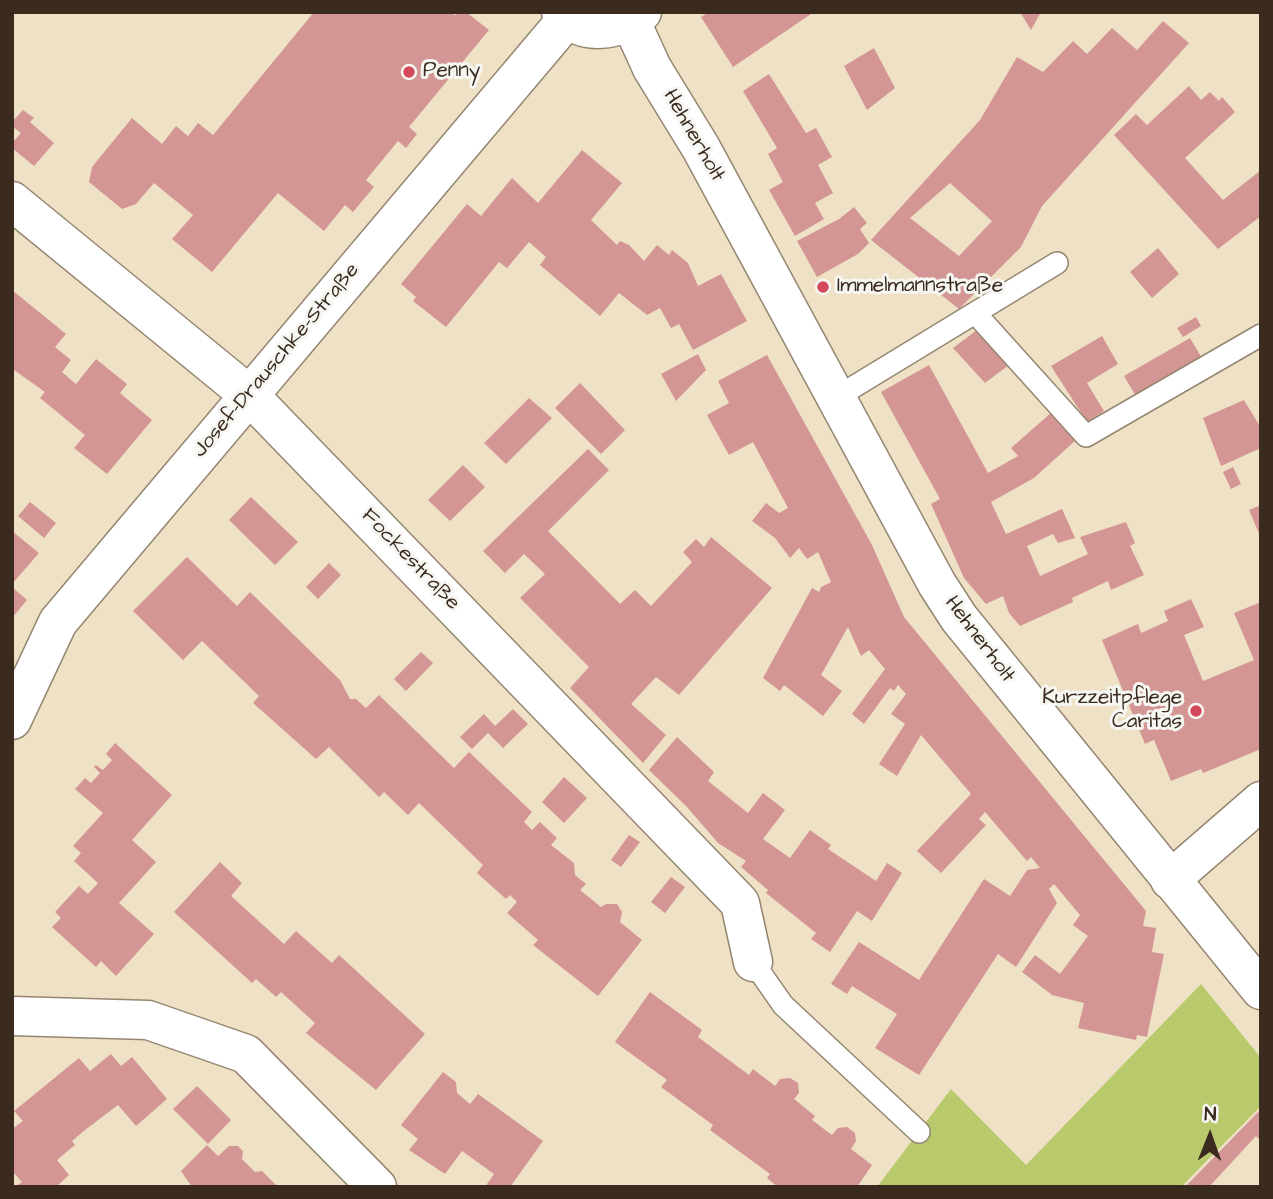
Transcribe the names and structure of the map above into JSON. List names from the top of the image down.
{
  "streets": {
    "street": ["Hehnerholt", "Josef-Drauschke-Straße", "Fockestraße"]
  },
  "crossings": [
    ["Hehnerholt", "Josef-Drauschke-Straße"],
    ["Josef-Drauschke-Straße", "Fockestraße"]
  ],
  "places": ["Penny", "Immelmannstraße", "Kurzzeitpflege Caritas"],
  "north": "top"
}
